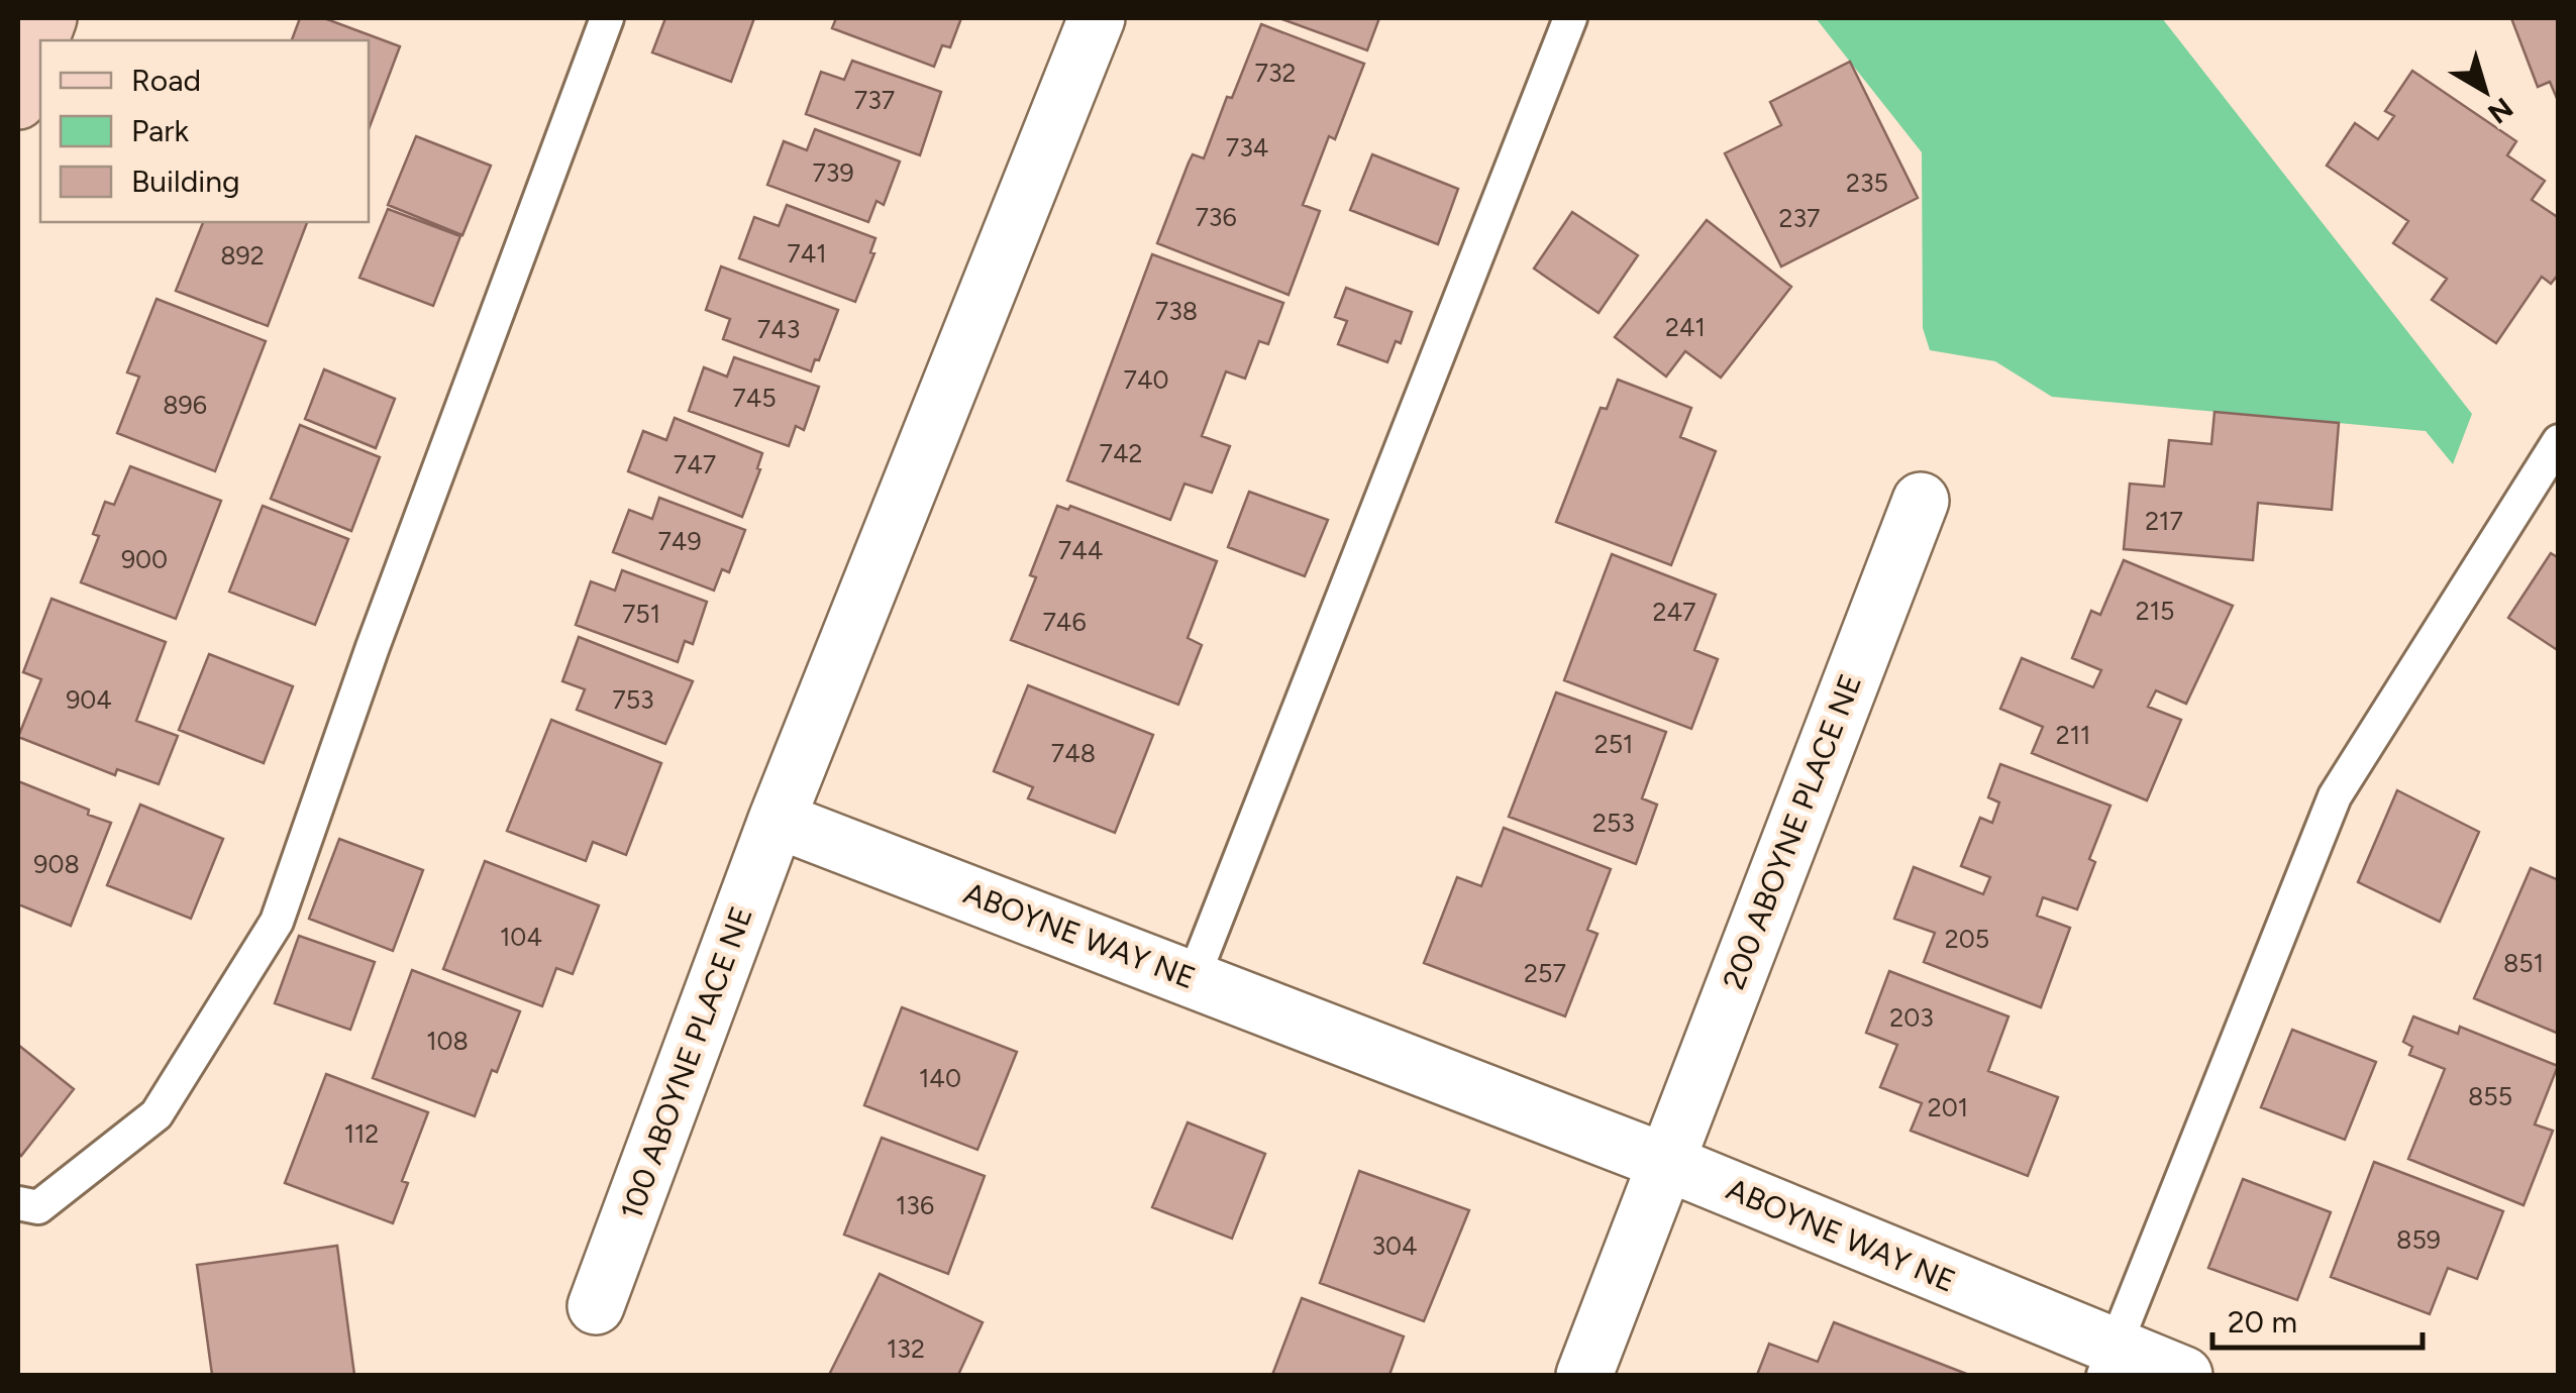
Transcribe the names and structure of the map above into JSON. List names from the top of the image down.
{
  "streets": {
    "street": ["200 ABOYNE PLACE NE", "ABOYNE WAY NE", "100 ABOYNE PLACE NE"]
  },
  "crossings": [
    ["200 ABOYNE PLACE NE", "ABOYNE WAY NE"],
    ["ABOYNE WAY NE", "100 ABOYNE PLACE NE"]
  ],
  "house_numbers": [
    "732",
    "737",
    "734",
    "739",
    "235",
    "736",
    "237",
    "741",
    "892",
    "738",
    "241",
    "743",
    "740",
    "745",
    "896",
    "742",
    "747",
    "217",
    "749",
    "744",
    "900",
    "215",
    "247",
    "751",
    "746",
    "904",
    "753",
    "211",
    "251",
    "748",
    "253",
    "908",
    "104",
    "205",
    "851",
    "257",
    "203",
    "108",
    "140",
    "855",
    "201",
    "112",
    "136",
    "859",
    "304",
    "132"
  ],
  "legend": ["Road", "Park", "Building"],
  "scale_bar": "20 m",
  "north": "bottom right"
}
